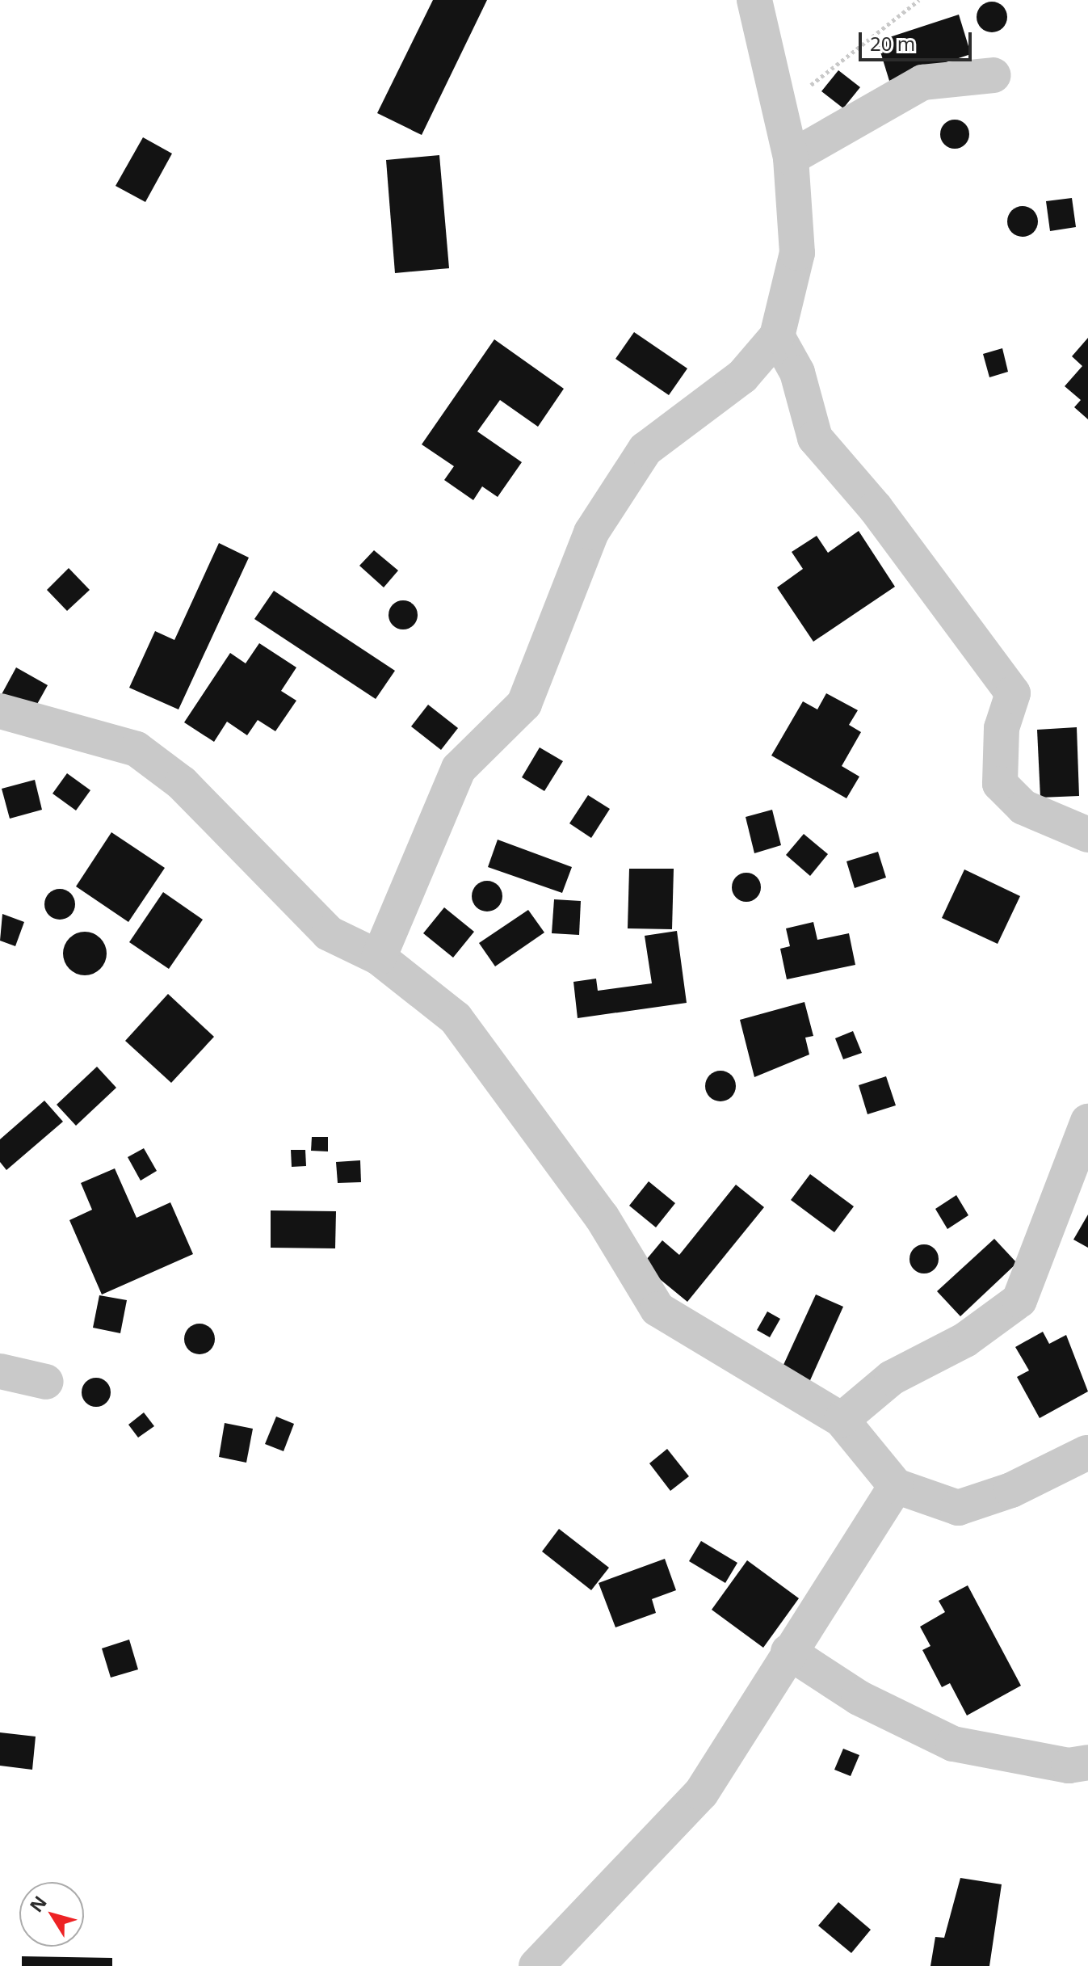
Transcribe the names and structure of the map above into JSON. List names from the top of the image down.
{
  "scale_bar": "20 m",
  "north": "top left"
}
